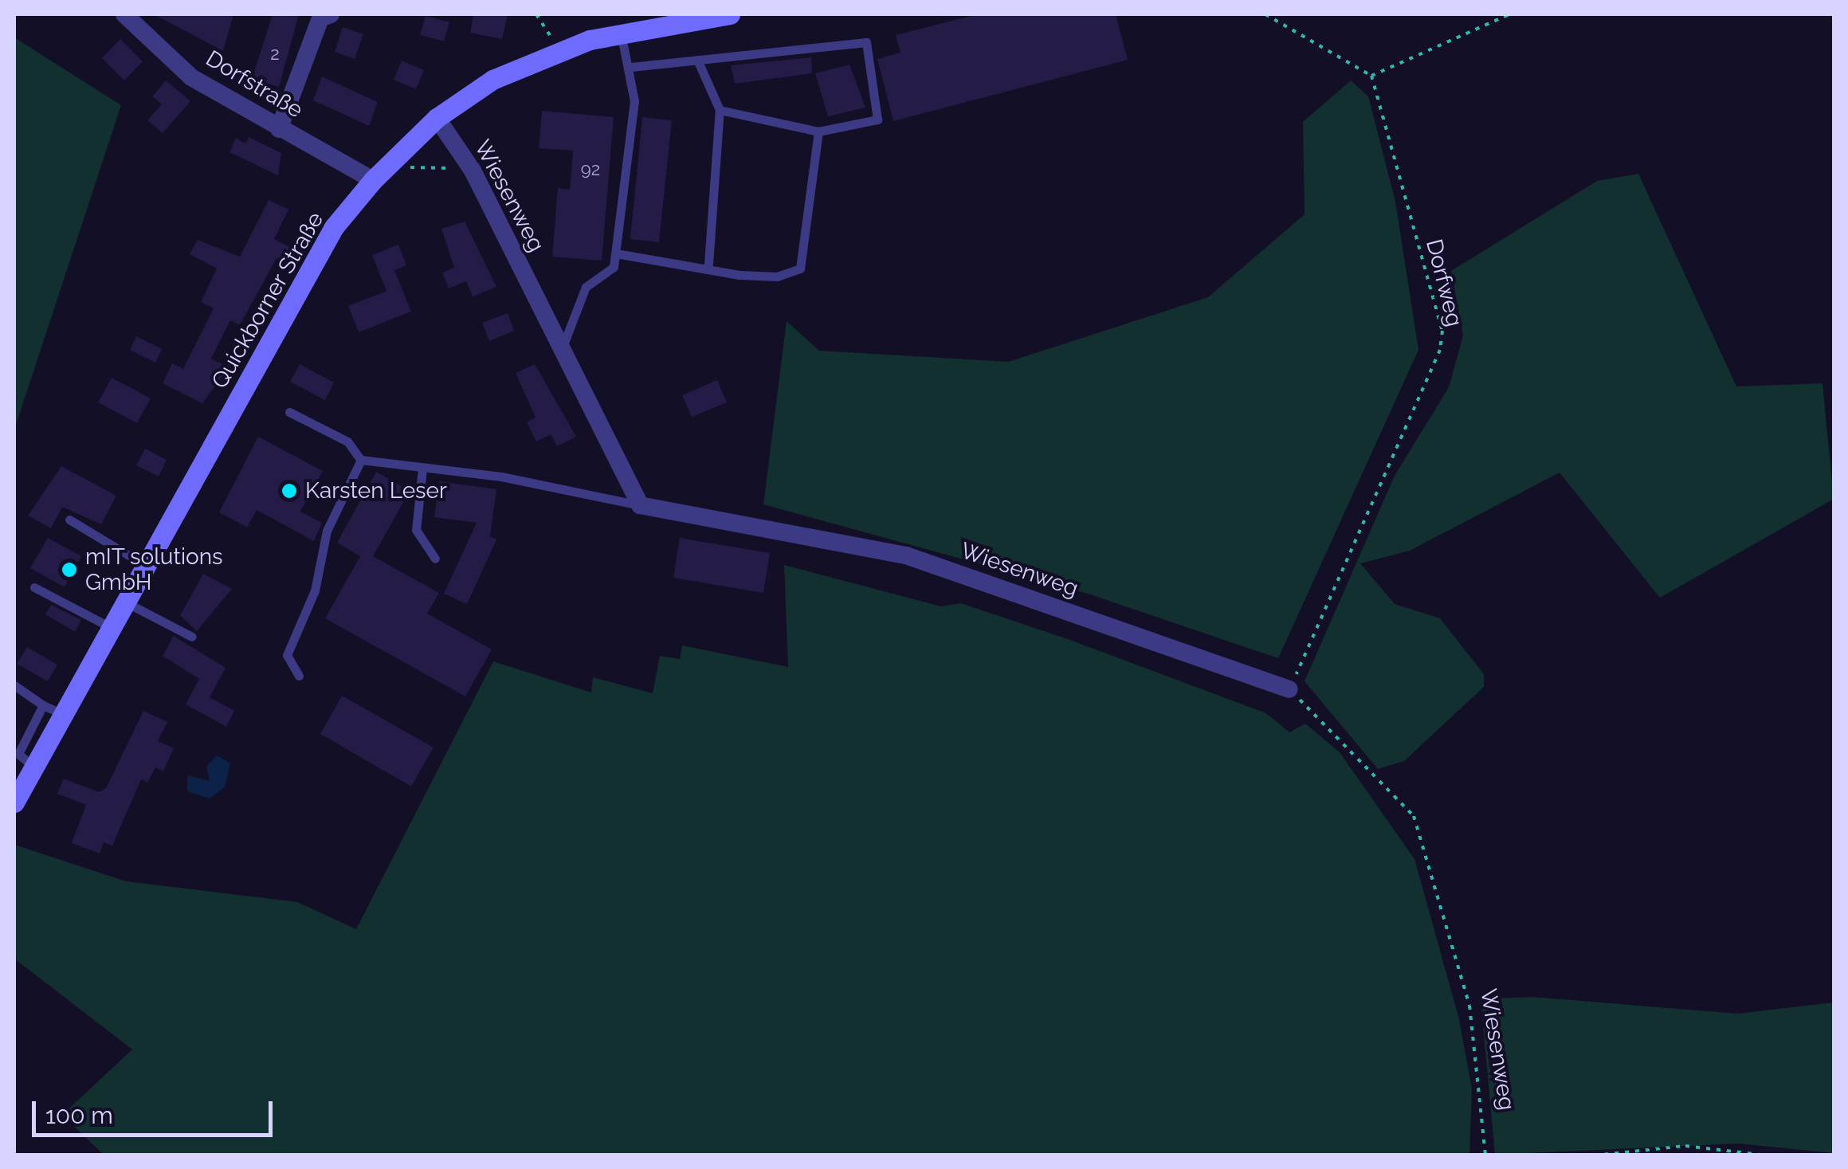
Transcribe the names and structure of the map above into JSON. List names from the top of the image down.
{
  "streets": {
    "main road": ["Quickborner Straße"],
    "street": ["Dorfstraße", "Wiesenweg"],
    "path": ["Dorfweg"]
  },
  "crossings": [
    ["Dorfstraße", "Quickborner Straße"],
    ["Wiesenweg", "Dorfweg"],
    ["Wiesenweg", "Quickborner Straße"]
  ],
  "places": ["Karsten Leser", "mIT solutions GmbH"],
  "house_numbers": ["2", "92"],
  "scale_bar": "100 m"
}
